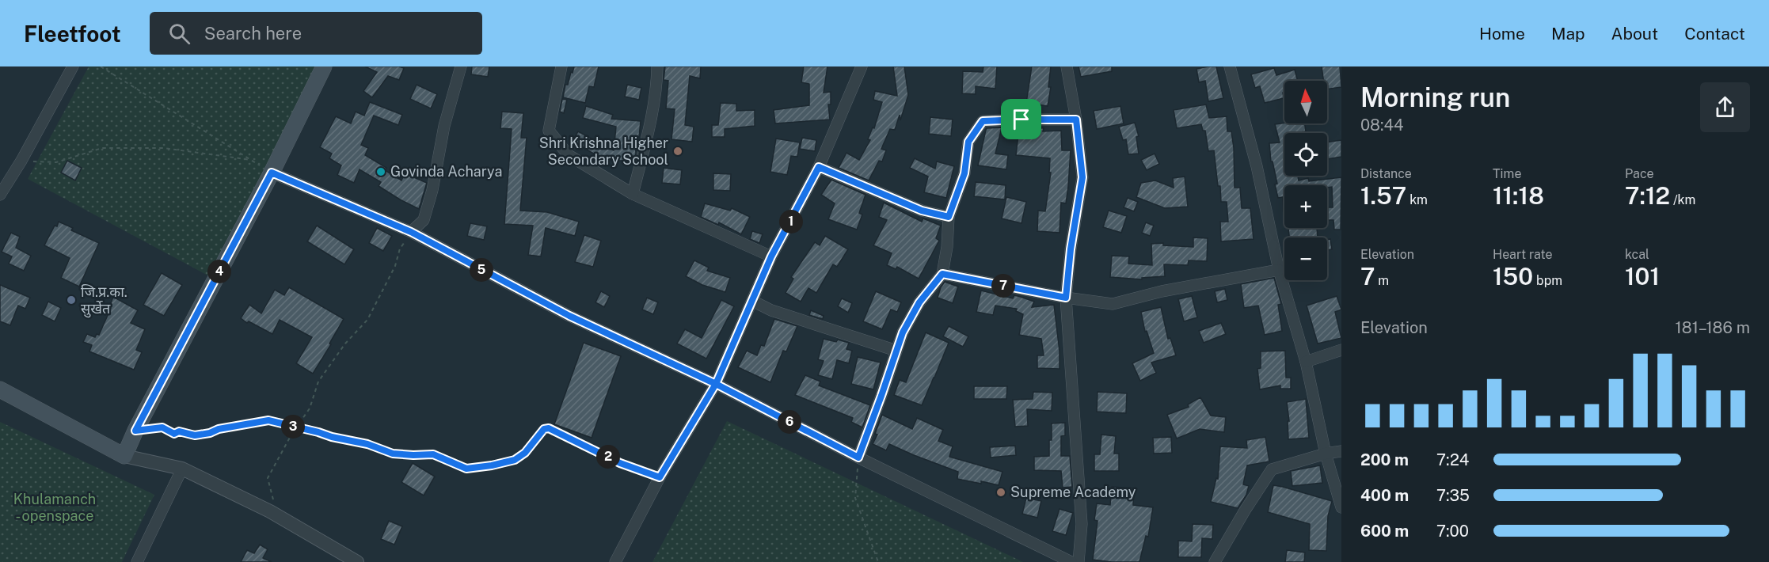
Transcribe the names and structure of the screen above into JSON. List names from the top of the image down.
{
  "parks": ["Khulamanch - openspace"],
  "places": [
    "Shri Krishna Higher Secondary School",
    "Govinda Acharya",
    "जि.प्र.का. सुर्खेत",
    "Supreme Academy"
  ],
  "north": "top",
  "page": {
    "header": "Fleetfoot",
    "search": "Search here",
    "nav": [
      "Home",
      "Map",
      "About",
      "Contact"
    ],
    "heading": ["Morning run", "08:44"],
    "map_buttons": ["+", "−"],
    "stats": [
      ["Distance", "1.57 km"],
      ["Time", "11:18"],
      ["Pace", "7:12 /km"],
      ["Elevation", "7 m"],
      ["Heart rate", "150 bpm"],
      ["kcal", "101"]
    ],
    "pins": [
      "1",
      "5",
      "4",
      "7",
      "6",
      "3",
      "2"
    ],
    "chart": ["Elevation", "181–186 m"],
    "list": [
      {
        "name": "200 m",
        "note": "7:24"
      },
      {
        "name": "400 m",
        "note": "7:35"
      },
      {
        "name": "600 m",
        "note": "7:00"
      }
    ]
  }
}
